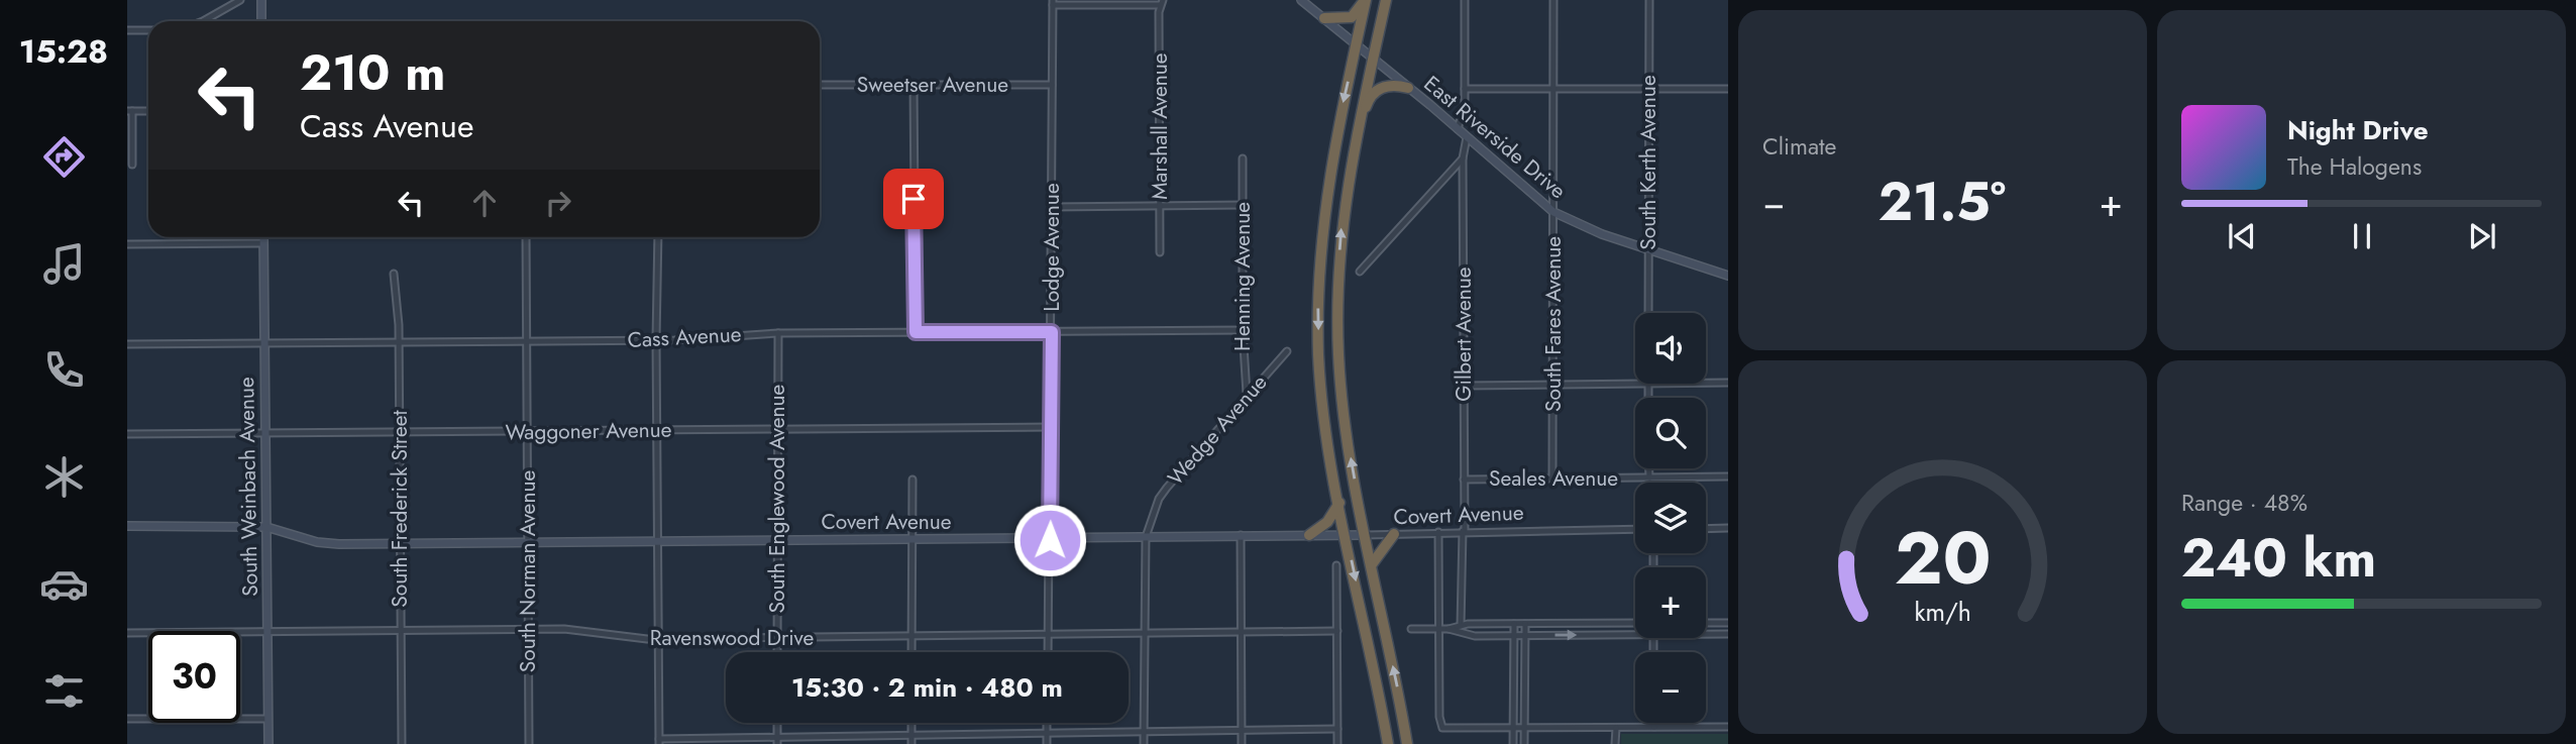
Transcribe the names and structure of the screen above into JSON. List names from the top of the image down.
{
  "streets": {
    "main road": ["East Riverside Drive", "South Weinbach Avenue", "Covert Avenue"],
    "street": [
      "Sweetser Avenue",
      "Marshall Avenue",
      "South Kerth Avenue",
      "Lodge Avenue",
      "Henning Avenue",
      "South Fares Avenue",
      "Gilbert Avenue",
      "Cass Avenue",
      "Wedge Avenue",
      "Waggoner Avenue",
      "Seales Avenue",
      "South Englewood Avenue",
      "South Frederick Street",
      "South Norman Avenue",
      "Ravenswood Drive"
    ]
  },
  "crossings": [
    ["Sweetser Avenue", "Lodge Avenue"],
    ["East Riverside Drive", "South Kerth Avenue"],
    ["East Riverside Drive", "South Fares Avenue"],
    ["East Riverside Drive", "Gilbert Avenue"],
    ["Lodge Avenue", "Cass Avenue"],
    ["Lodge Avenue", "Waggoner Avenue"],
    ["Lodge Avenue", "Covert Avenue"],
    ["Lodge Avenue", "Ravenswood Drive"],
    ["Henning Avenue", "Cass Avenue"],
    ["Henning Avenue", "Wedge Avenue"],
    ["South Fares Avenue", "Seales Avenue"],
    ["Gilbert Avenue", "Seales Avenue"],
    ["Gilbert Avenue", "Covert Avenue"],
    ["Cass Avenue", "South Weinbach Avenue"],
    ["Cass Avenue", "South Englewood Avenue"],
    ["Cass Avenue", "South Frederick Street"],
    ["Cass Avenue", "South Norman Avenue"],
    ["Wedge Avenue", "Covert Avenue"],
    ["Waggoner Avenue", "South Weinbach Avenue"],
    ["Waggoner Avenue", "South Englewood Avenue"],
    ["Waggoner Avenue", "South Frederick Street"],
    ["Waggoner Avenue", "South Norman Avenue"],
    ["South Weinbach Avenue", "Covert Avenue"],
    ["South Weinbach Avenue", "Ravenswood Drive"],
    ["South Englewood Avenue", "Covert Avenue"],
    ["South Englewood Avenue", "Ravenswood Drive"],
    ["South Frederick Street", "Covert Avenue"],
    ["South Frederick Street", "Ravenswood Drive"],
    ["Covert Avenue", "South Norman Avenue"],
    ["South Norman Avenue", "Ravenswood Drive"]
  ],
  "page": {
    "tabs": "15:28",
    "tile": [
      "Climate",
      ["Range · 48%", "240 km"]
    ],
    "turn": ["210 m", "Cass Avenue"],
    "song": ["Night Drive", "The Halogens"],
    "heat": ["−", "21.5°", "+"],
    "map_buttons": ["+", "−"],
    "limit": "30",
    "trip": "15:30 · 2 min · 480 m",
    "gauge": ["20", "km/h"]
  }
}
